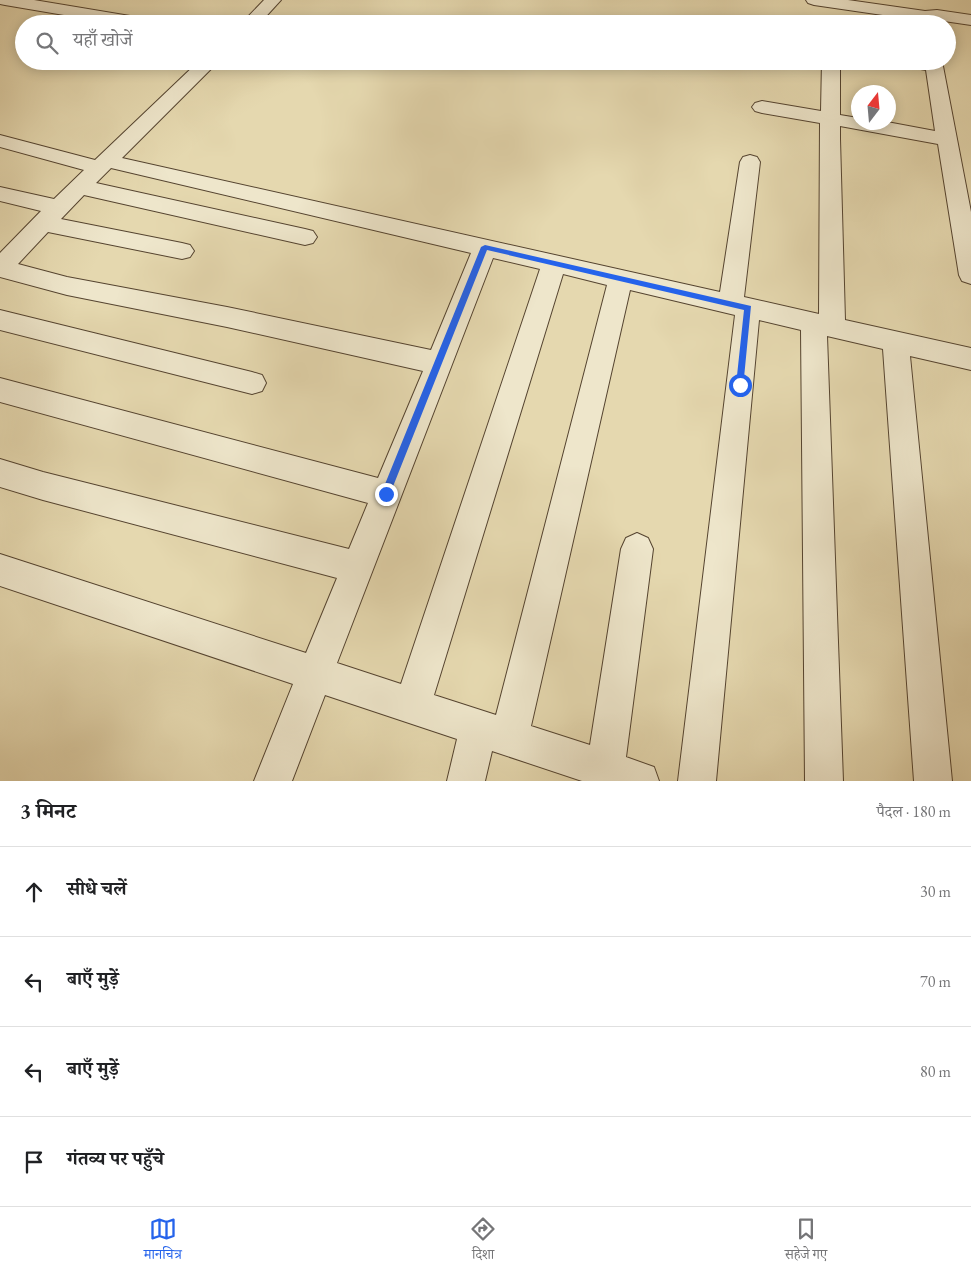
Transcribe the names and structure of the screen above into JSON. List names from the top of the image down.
{
  "north": "top",
  "page": {
    "search": "यहाँ खोजें",
    "heading": ["3 मिनट", "पैदल · 180 m"],
    "list": [
      ["सीधे चलें", "30 m"],
      ["बाएँ मुड़ें", "70 m"],
      ["बाएँ मुड़ें", "80 m"],
      "गंतव्य पर पहुँचे"
    ],
    "nav": ["मानचित्र", "दिशा", "सहेजे गए"]
  }
}
